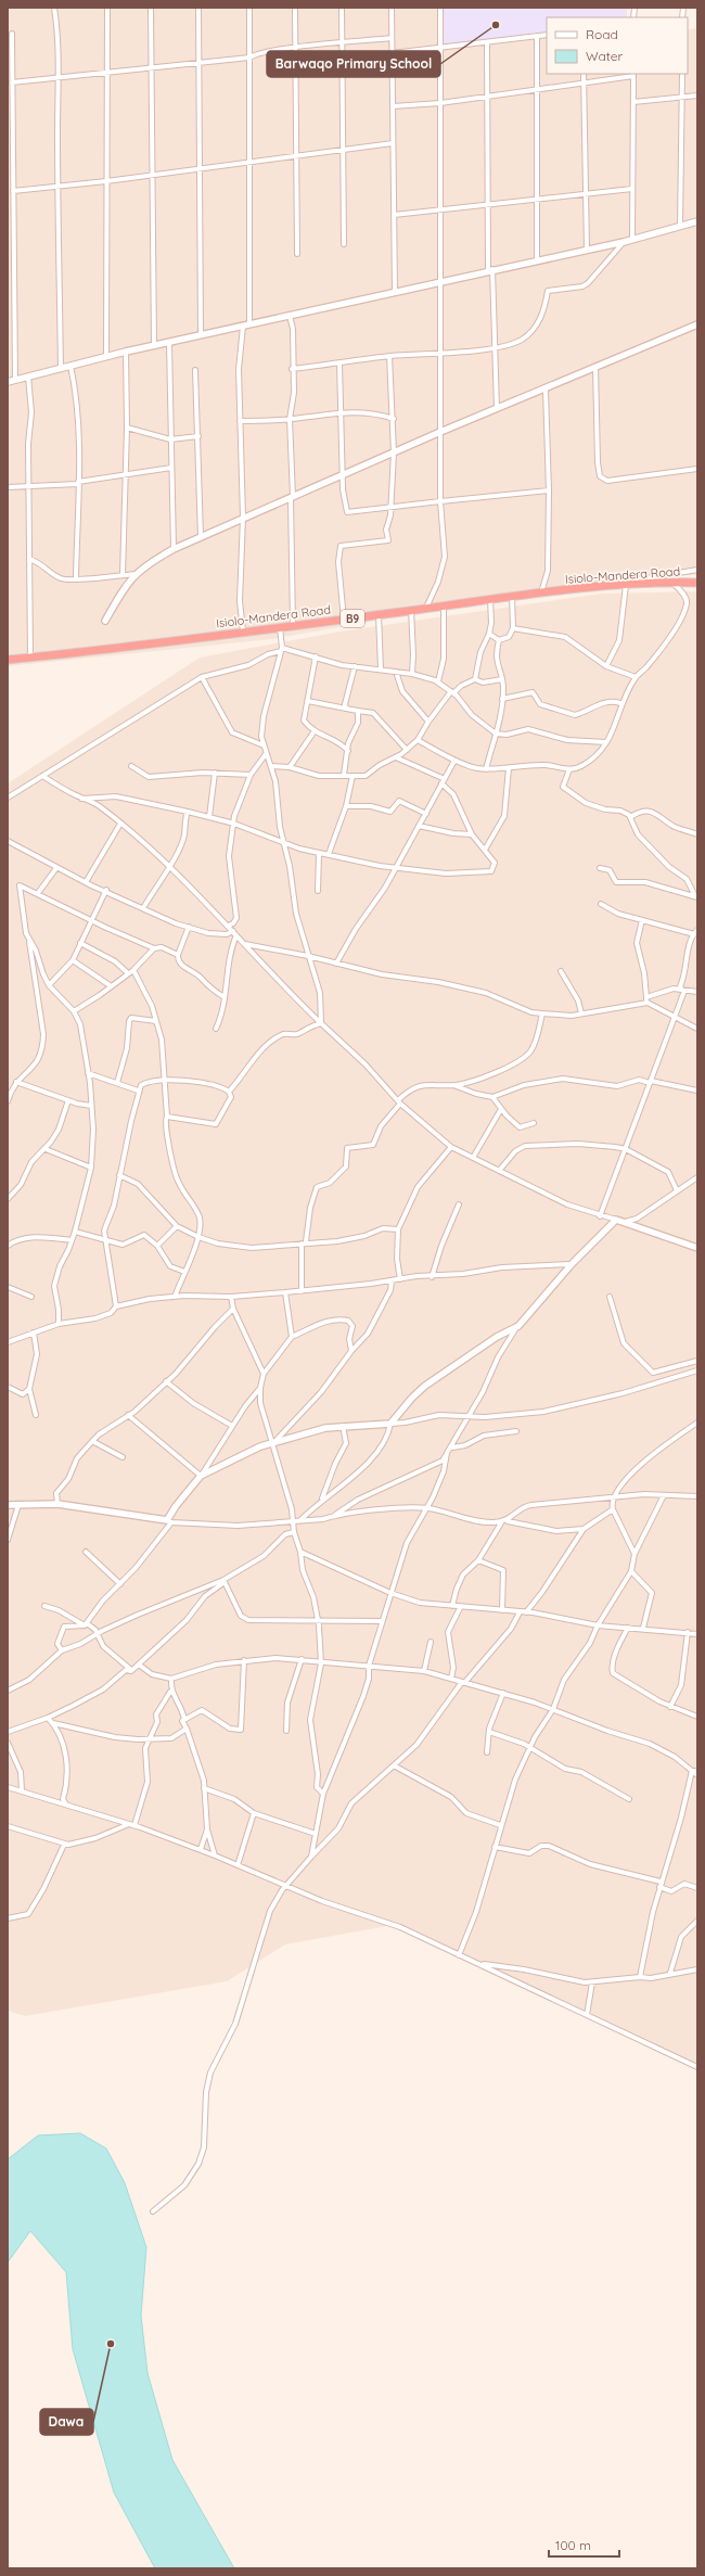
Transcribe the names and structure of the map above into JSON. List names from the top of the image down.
{
  "streets": {
    "highway": ["Isiolo-Mandera Road", "B9"]
  },
  "places": ["Barwaqo Primary School", "Dawa"],
  "legend": ["Road", "Water"],
  "scale_bar": "100 m"
}
